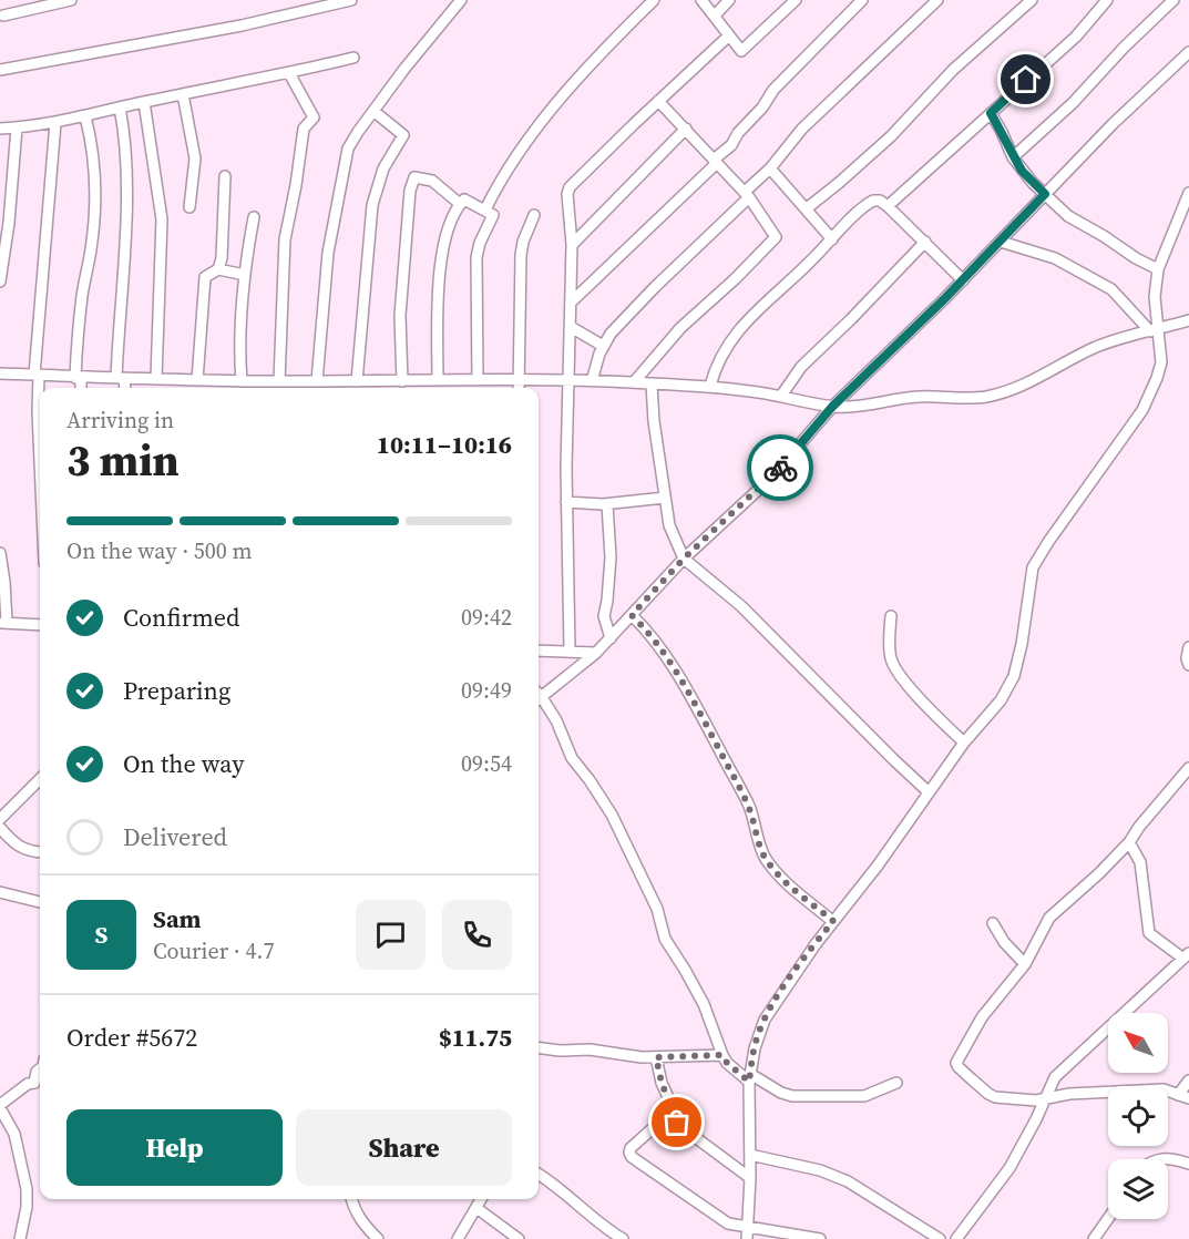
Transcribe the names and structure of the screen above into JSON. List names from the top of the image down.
{
  "north": "top left",
  "page": {
    "heading": ["3 min", "Arriving in", "10:11–10:16"],
    "panel": [
      "Sam",
      "Courier · 4.7",
      "Order #5672",
      "$11.75"
    ],
    "bar": "On the way · 500 m",
    "list": [
      ["Confirmed", "09:42"],
      ["Preparing", "09:49"],
      ["On the way", "09:54"],
      "Delivered"
    ],
    "round": "S",
    "buttons": ["Help", "Share"]
  }
}
